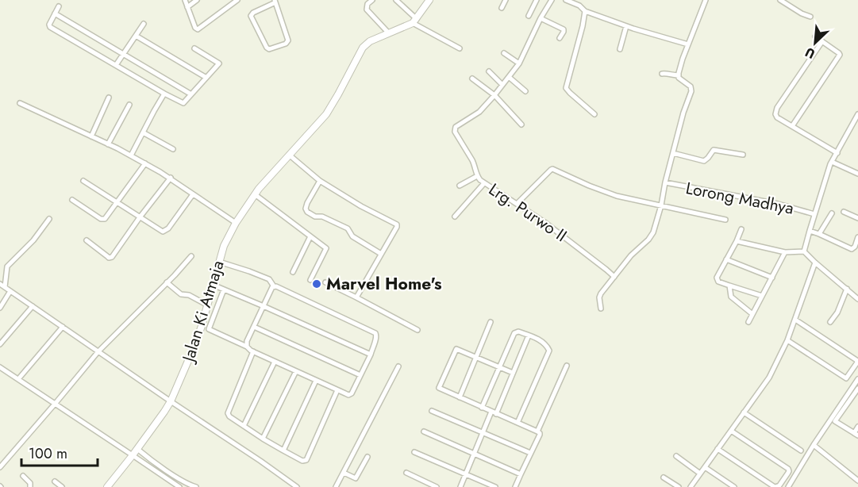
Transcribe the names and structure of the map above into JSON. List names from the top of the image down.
{
  "streets": {
    "street": ["Lorong Madhya", "Lrg. Purwo II", "Jalan Ki Atmaja"]
  },
  "places": ["Marvel Home's"],
  "scale_bar": "100 m",
  "north": "bottom left"
}
